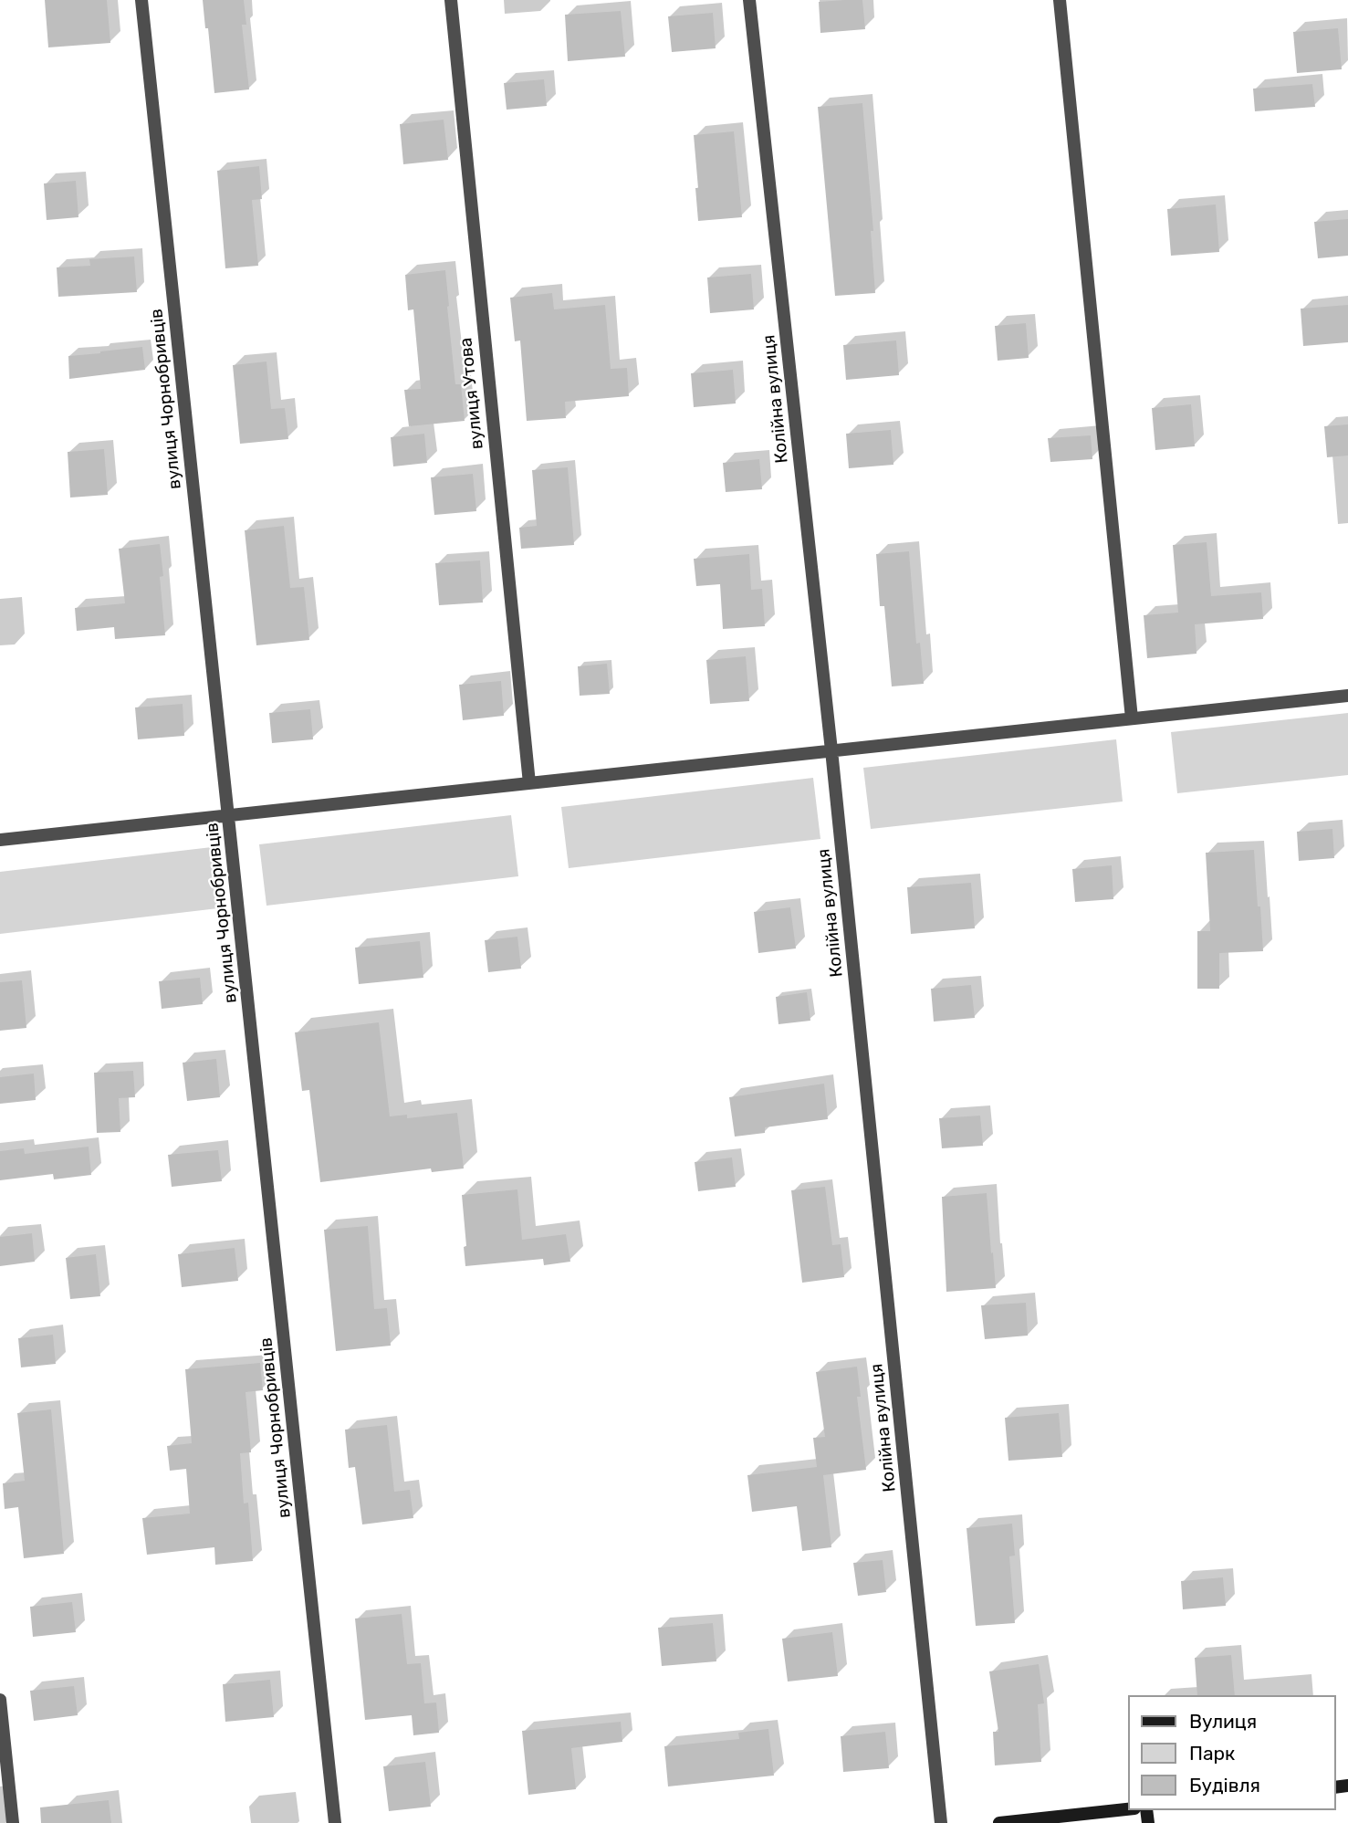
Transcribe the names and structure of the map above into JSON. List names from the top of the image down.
{
  "streets": {
    "street": ["вулиця Утова", "вулиця Чорнобривців", "Колійна вулиця"]
  },
  "legend": ["Вулиця", "Парк", "Будівля"]
}
